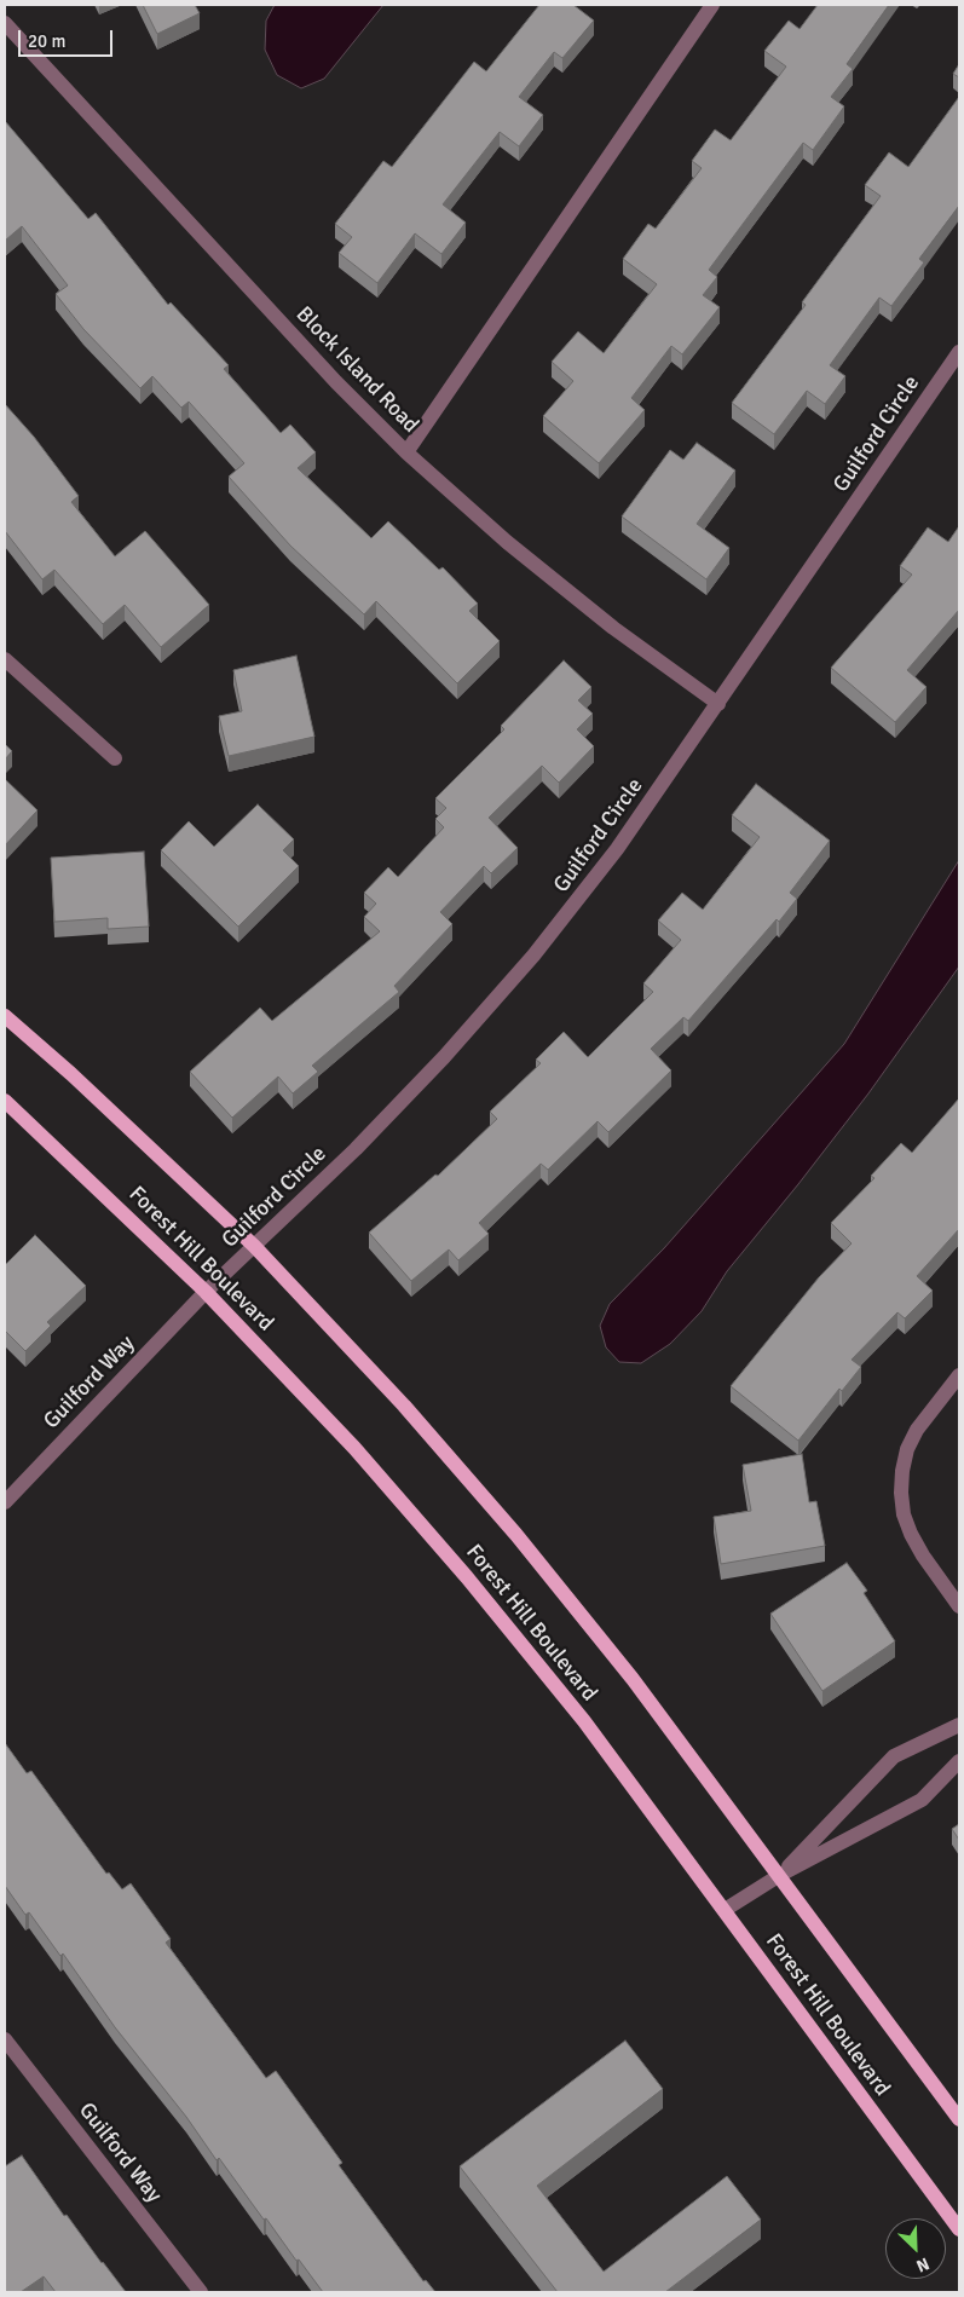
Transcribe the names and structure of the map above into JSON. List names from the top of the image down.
{
  "streets": {
    "main road": ["Forest Hill Boulevard"],
    "street": ["Block Island Road", "Guilford Circle", "Guilford Way"]
  },
  "crossings": [
    ["Block Island Road", "Guilford Circle"],
    ["Guilford Circle", "Forest Hill Boulevard"],
    ["Guilford Circle", "Guilford Way"],
    ["Forest Hill Boulevard", "Guilford Way"]
  ],
  "scale_bar": "20 m",
  "north": "bottom right"
}
